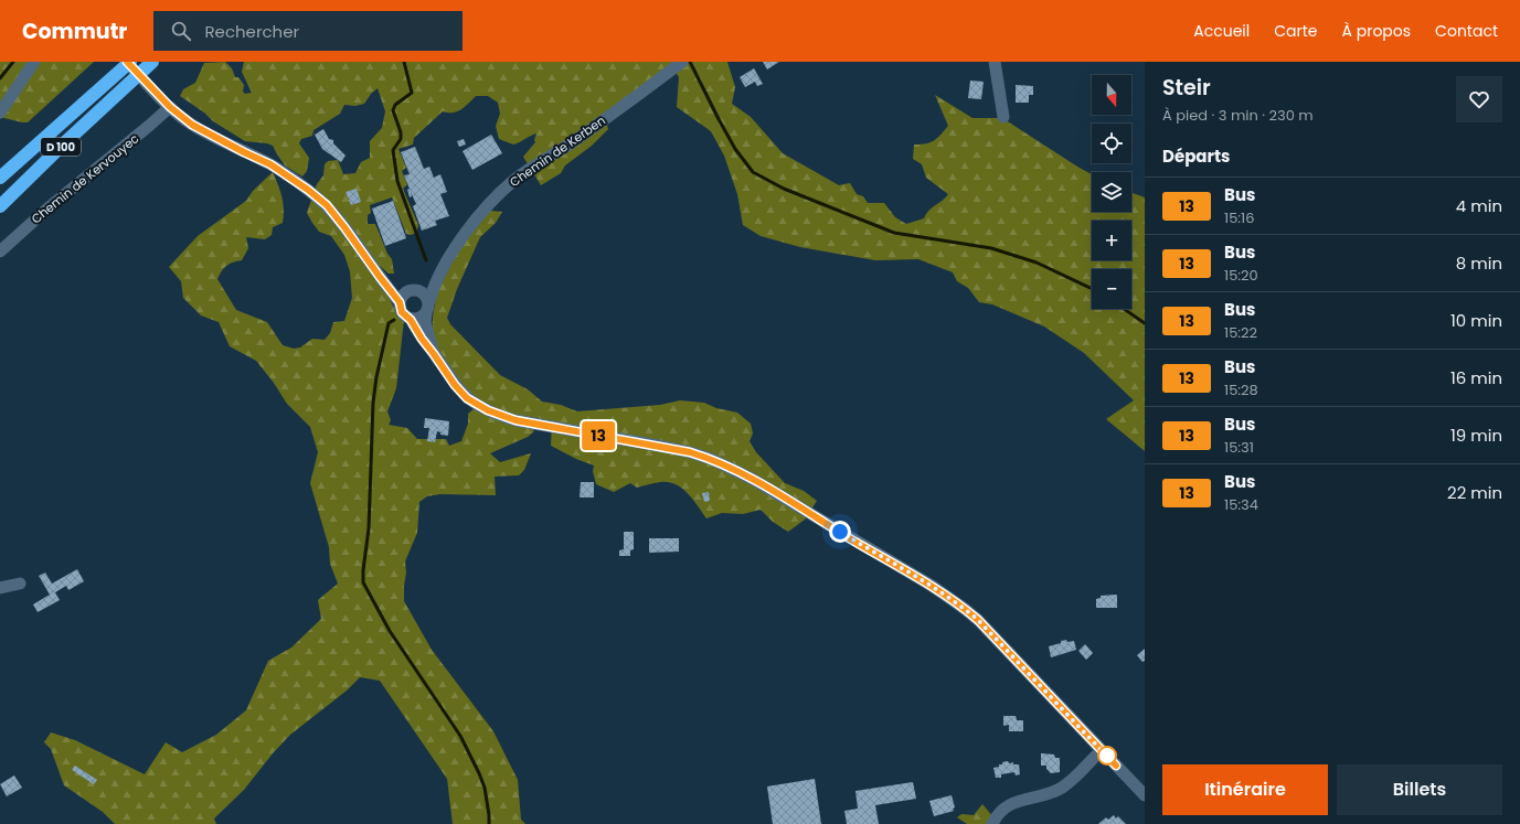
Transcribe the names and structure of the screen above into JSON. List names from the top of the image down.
{
  "streets": {
    "highway": ["D 100"],
    "street": ["Chemin de Kerben", "Chemin de Kervouyec"]
  },
  "lines": ["bus line 13"],
  "north": "bottom",
  "page": {
    "header": "Commutr",
    "search": "Rechercher",
    "nav": [
      "Accueil",
      "Carte",
      "À propos",
      "Contact"
    ],
    "on_map": "13",
    "heading": [
      ["Steir", "À pied · 3 min · 230 m"],
      "Départs"
    ],
    "map_buttons": ["+", "−"],
    "list": [
      {
        "mark": "13",
        "name": "Bus",
        "note": "15:16",
        "value": "4 min"
      },
      {
        "mark": "13",
        "name": "Bus",
        "note": "15:20",
        "value": "8 min"
      },
      {
        "mark": "13",
        "name": "Bus",
        "note": "15:22",
        "value": "10 min"
      },
      {
        "mark": "13",
        "name": "Bus",
        "note": "15:28",
        "value": "16 min"
      },
      {
        "mark": "13",
        "name": "Bus",
        "note": "15:31",
        "value": "19 min"
      },
      {
        "mark": "13",
        "name": "Bus",
        "note": "15:34",
        "value": "22 min"
      }
    ],
    "buttons": ["Itinéraire", "Billets"]
  }
}
